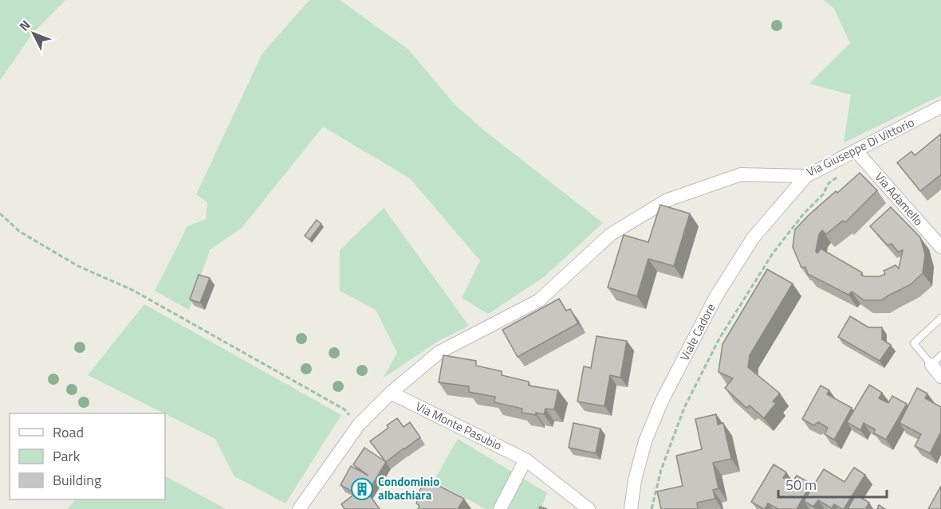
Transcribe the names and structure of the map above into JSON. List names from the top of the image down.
{
  "streets": {
    "street": [
      "Via Giuseppe Di Vittorio",
      "Via Adamello",
      "Viale Cadore",
      "Via Monte Pasubio"
    ]
  },
  "crossings": [
    ["Via Giuseppe Di Vittorio", "Via Adamello"],
    ["Via Giuseppe Di Vittorio", "Viale Cadore"],
    ["Via Giuseppe Di Vittorio", "Via Monte Pasubio"]
  ],
  "places": {
    "building": ["Condominio albachiara"]
  },
  "legend": ["Road", "Park", "Building"],
  "scale_bar": "50 m",
  "north": "top left"
}
